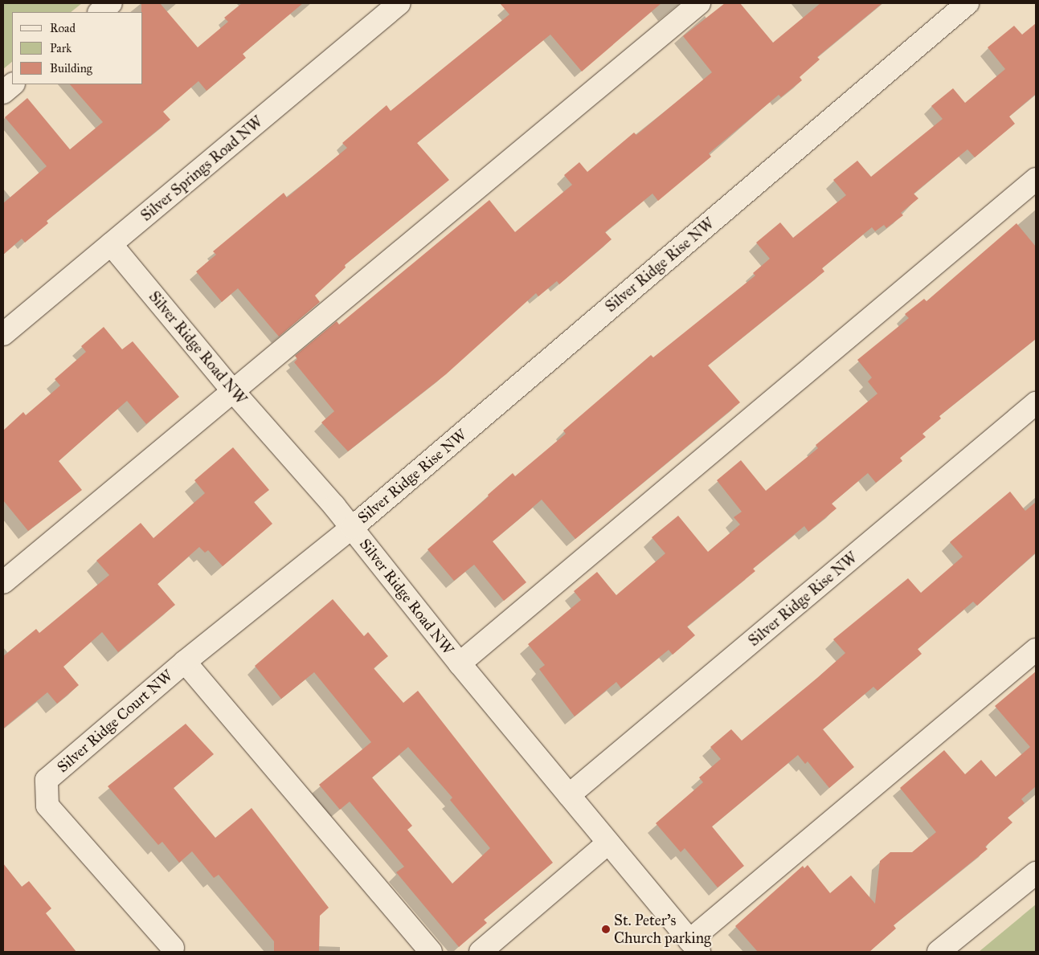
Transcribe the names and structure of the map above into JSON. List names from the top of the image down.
{
  "streets": {
    "street": [
      "Silver Springs Road NW",
      "Silver Ridge Rise NW",
      "Silver Ridge Road NW",
      "Silver Ridge Court NW"
    ]
  },
  "crossings": [
    ["Silver Springs Road NW", "Silver Ridge Road NW"],
    ["Silver Ridge Rise NW", "Silver Ridge Road NW"],
    ["Silver Ridge Rise NW", "Silver Ridge Court NW"],
    ["Silver Ridge Road NW", "Silver Ridge Court NW"]
  ],
  "places": ["St. Peter's Church parking"],
  "legend": ["Road", "Park", "Building"]
}
